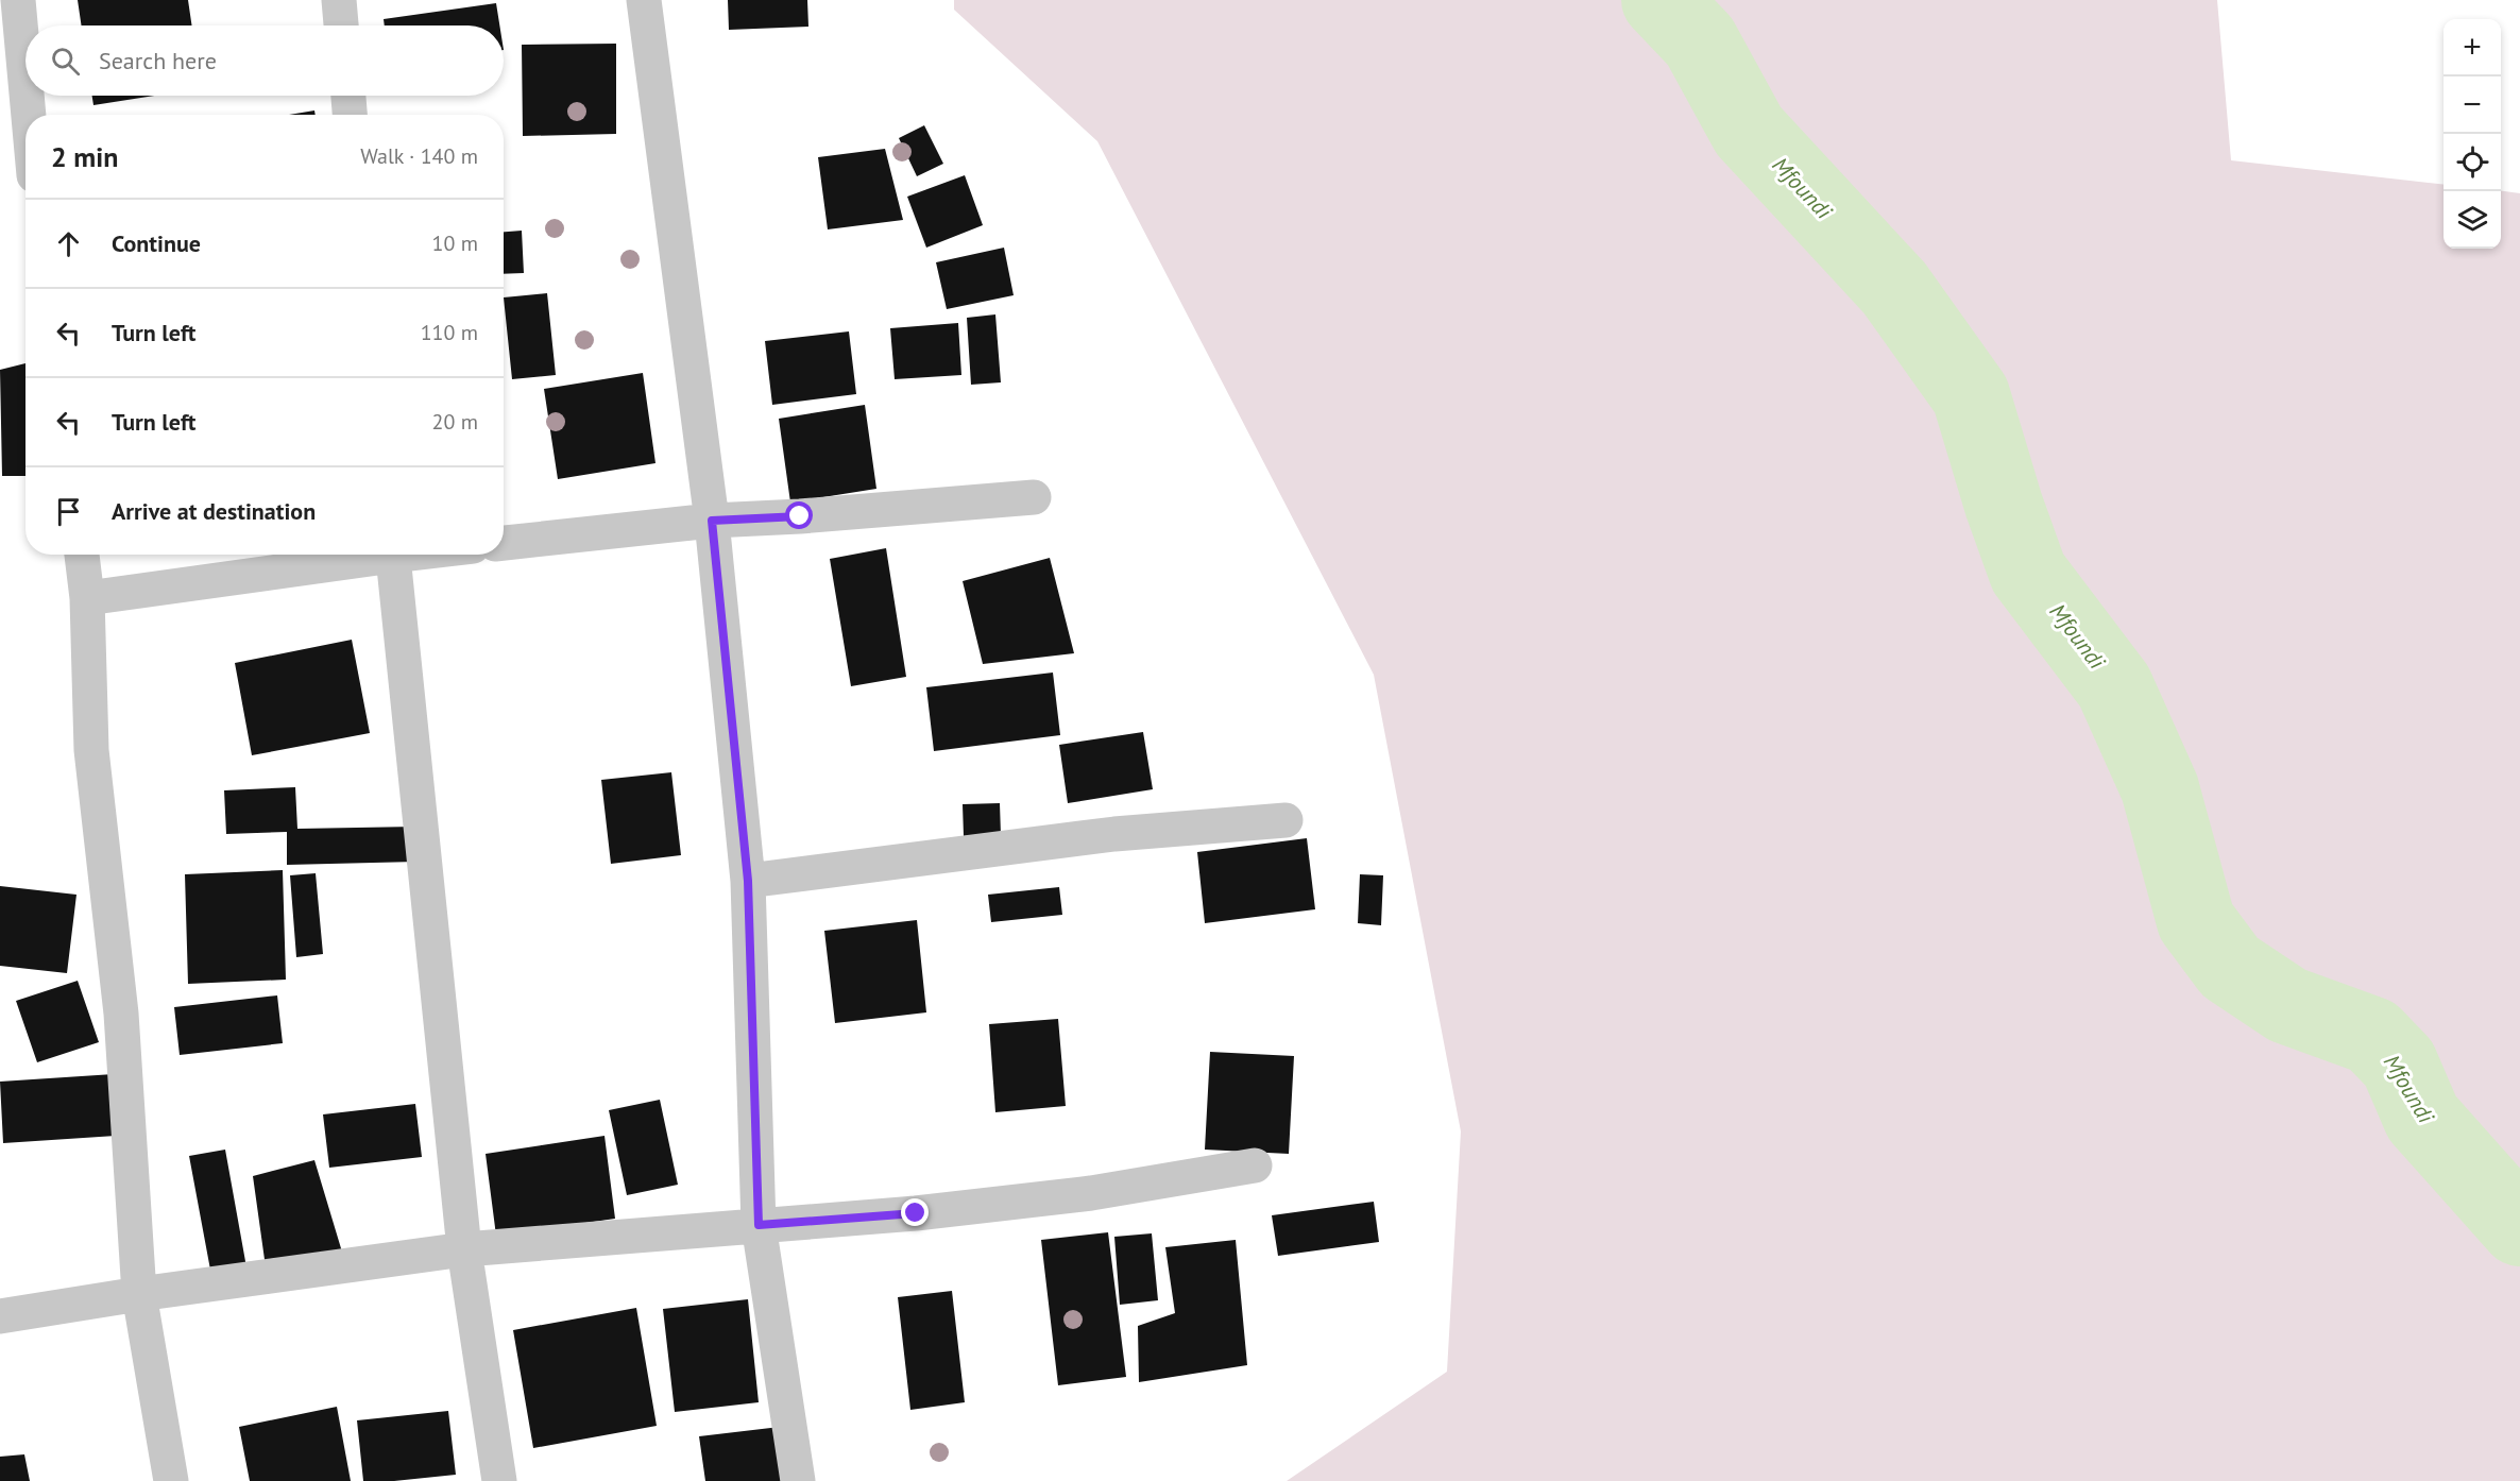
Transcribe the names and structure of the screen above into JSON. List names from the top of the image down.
{
  "water": ["Mfoundi"],
  "page": {
    "map_buttons": ["+", "−"],
    "search": "Search here",
    "heading": ["2 min", "Walk · 140 m"],
    "list": [
      ["Continue", "10 m"],
      ["Turn left", "110 m"],
      ["Turn left", "20 m"],
      "Arrive at destination"
    ]
  }
}
